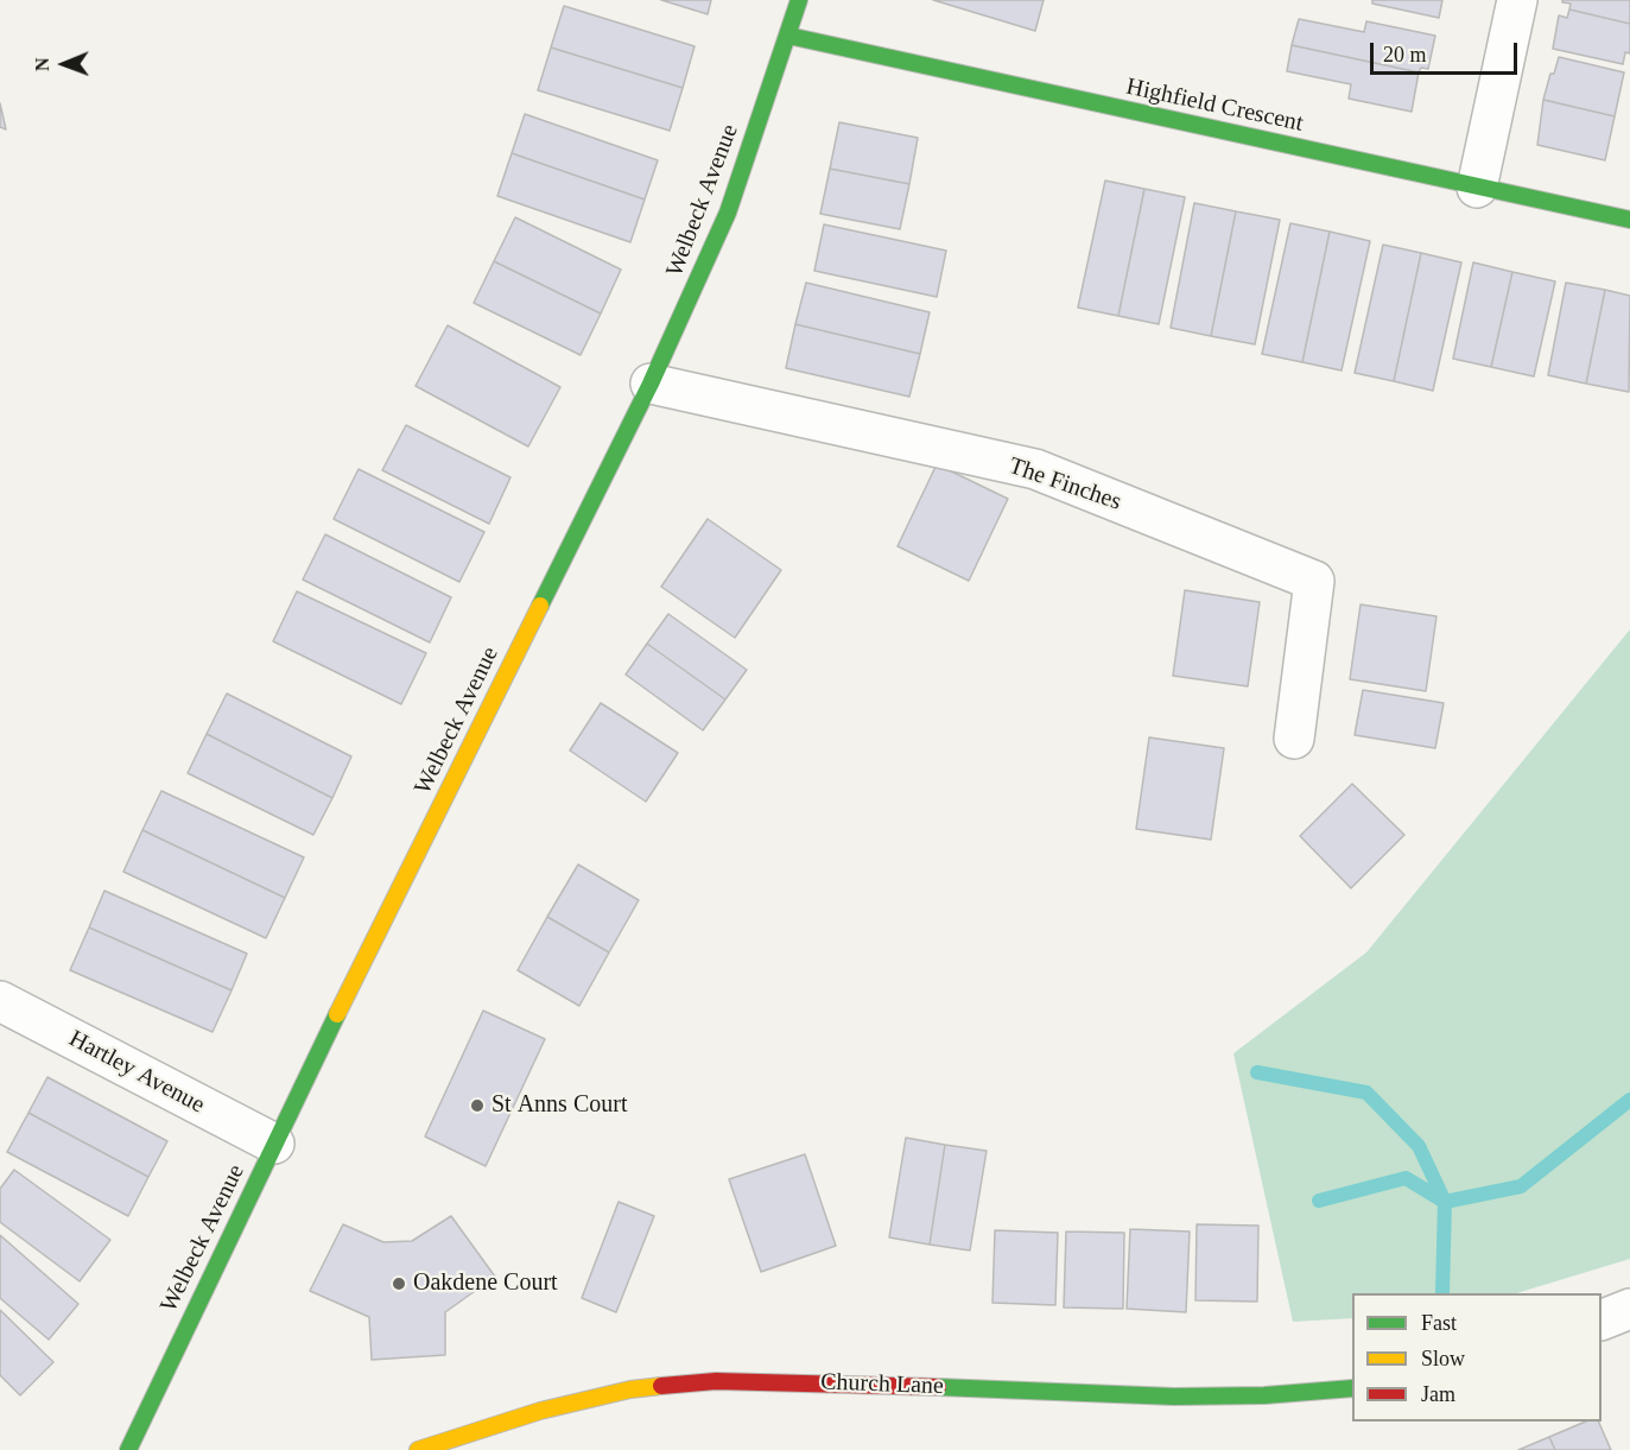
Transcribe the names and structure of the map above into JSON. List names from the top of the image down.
{
  "streets": {
    "street": [
      "Highfield Crescent",
      "Welbeck Avenue",
      "The Finches",
      "Hartley Avenue",
      "Church Lane"
    ]
  },
  "crossings": [
    ["Highfield Crescent", "Welbeck Avenue"],
    ["Welbeck Avenue", "The Finches"],
    ["Welbeck Avenue", "Hartley Avenue"]
  ],
  "places": ["St Anns Court", "Oakdene Court"],
  "legend": ["Fast", "Slow", "Jam"],
  "scale_bar": "20 m",
  "north": "left"
}
